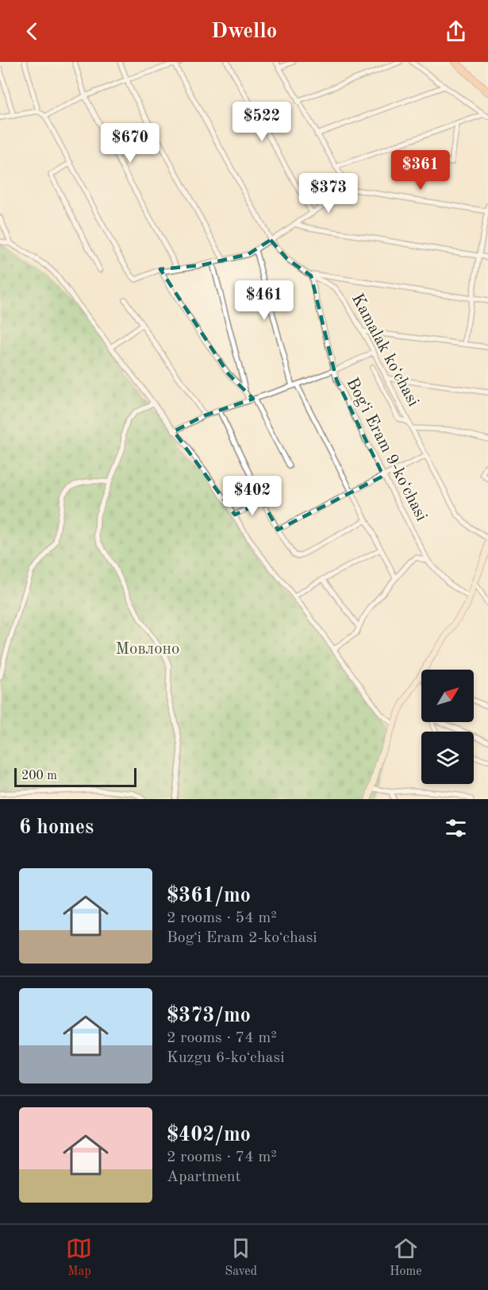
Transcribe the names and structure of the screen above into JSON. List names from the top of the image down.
{
  "streets": {
    "street": ["Kamalak koʻchasi", "Bogʻi Eram 9-koʻchasi"]
  },
  "parks": ["Мовлоно"],
  "scale_bar": "200 m",
  "north": "top right",
  "page": {
    "header": "Dwello",
    "price": [
      "$522",
      "$670",
      "$361",
      "$373",
      "$461",
      "$402"
    ],
    "scale": "200 m",
    "heading": "6 homes",
    "list": [
      {
        "name": "$361/mo",
        "note": "2 rooms · 54 m² · Bogʻi Eram 2-koʻchasi"
      },
      {
        "name": "$373/mo",
        "note": "2 rooms · 74 m² · Kuzgu 6-koʻchasi"
      },
      {
        "name": "$402/mo",
        "note": "2 rooms · 74 m² · Apartment"
      }
    ],
    "tabs": ["Map", "Saved", "Home"]
  }
}
